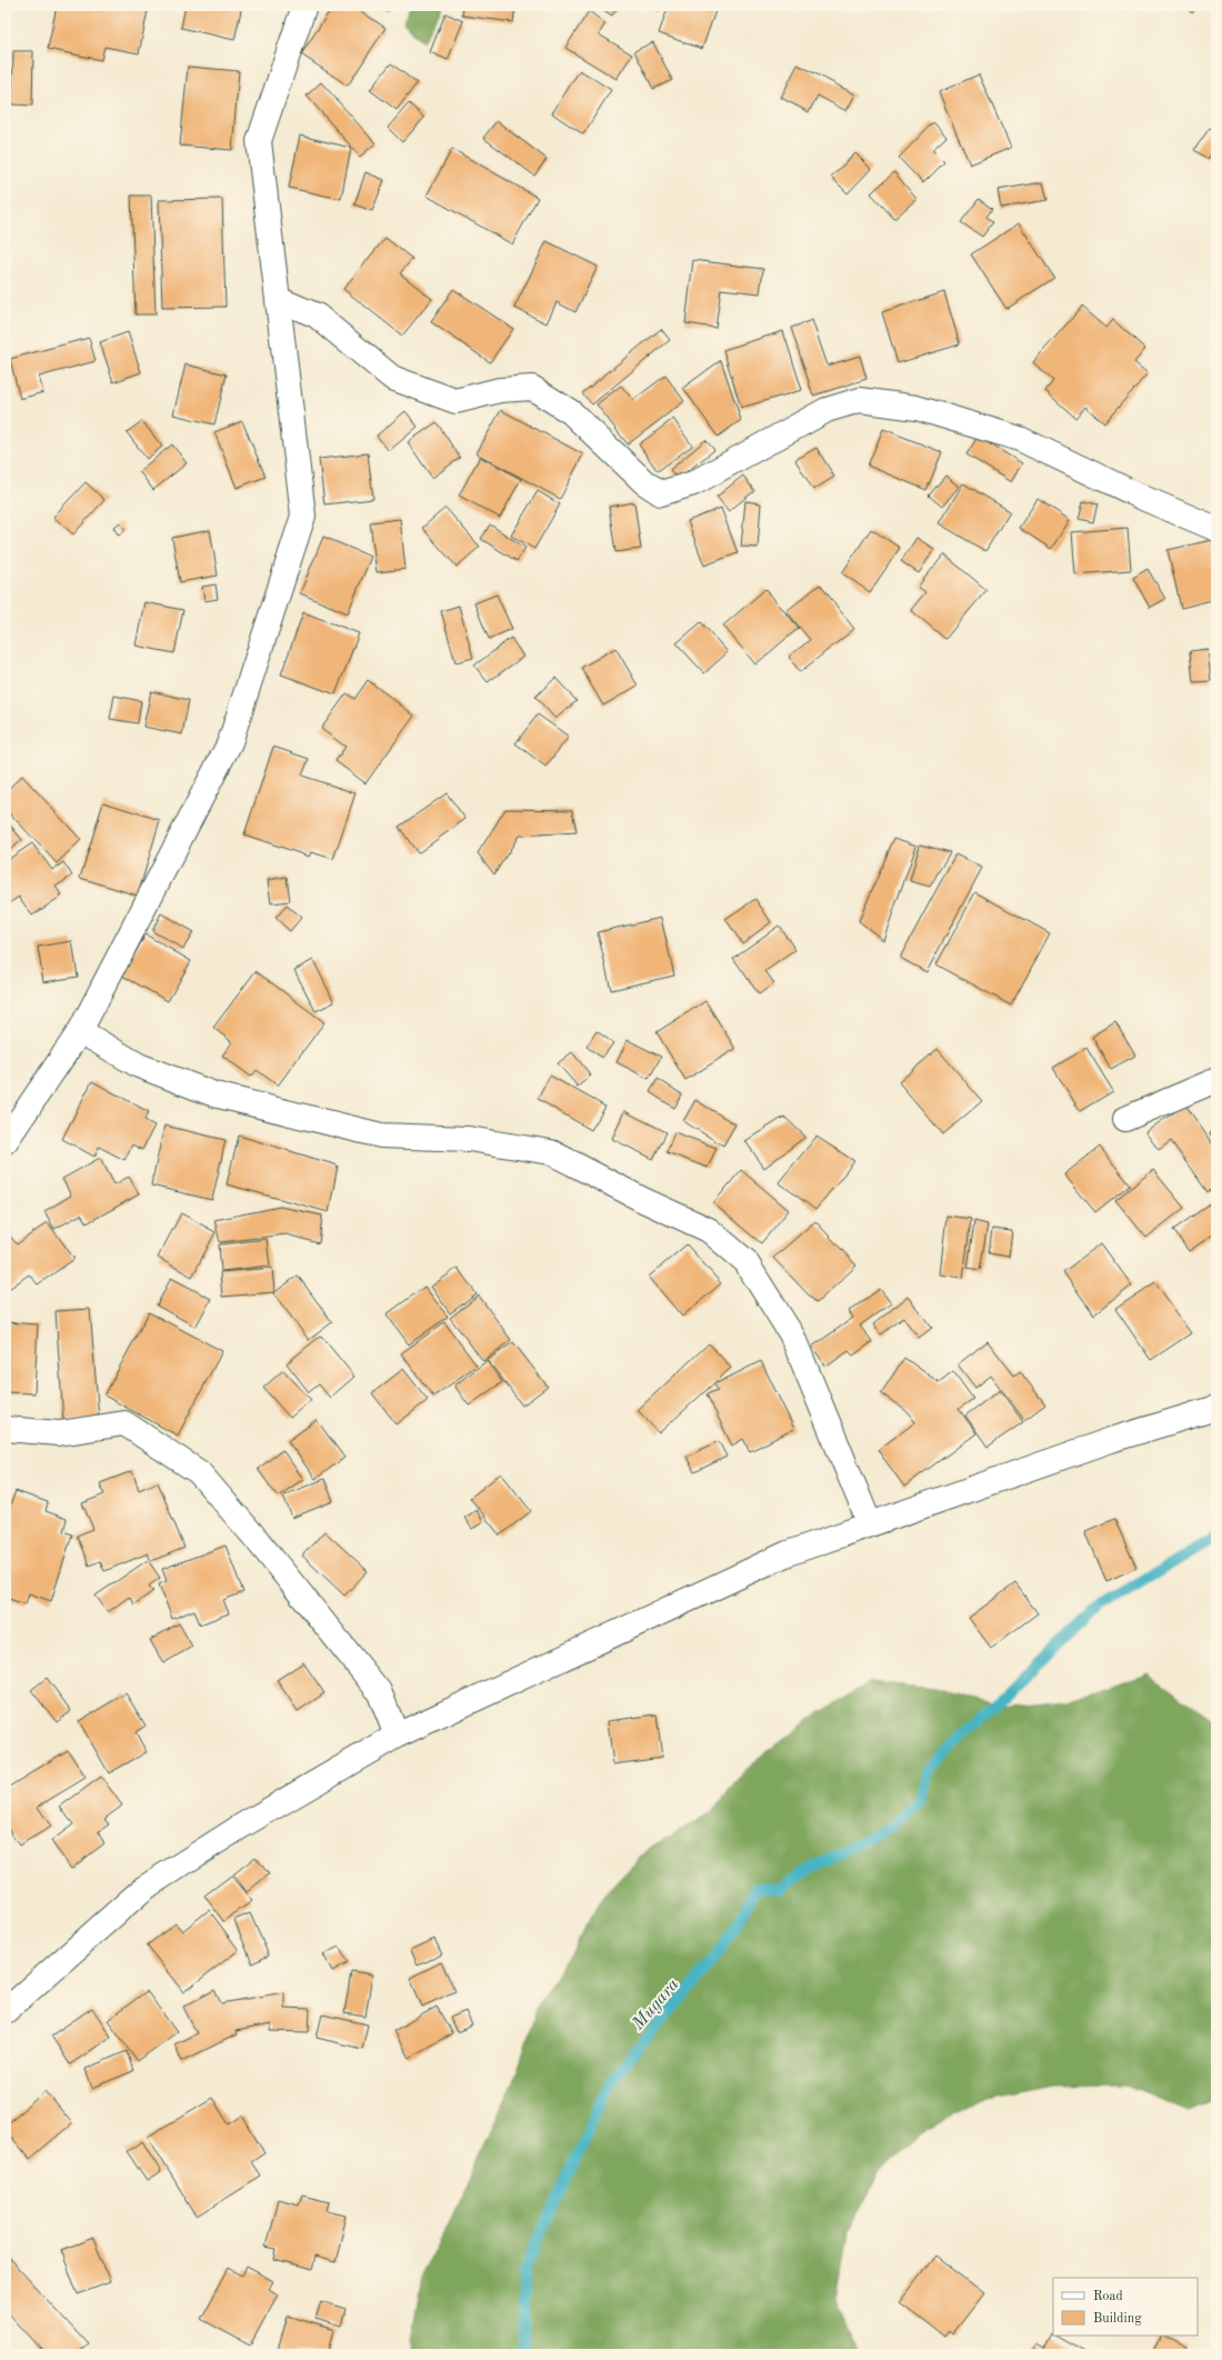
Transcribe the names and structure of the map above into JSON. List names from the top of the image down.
{
  "water": ["Mugara"],
  "legend": ["Road", "Building"]
}
